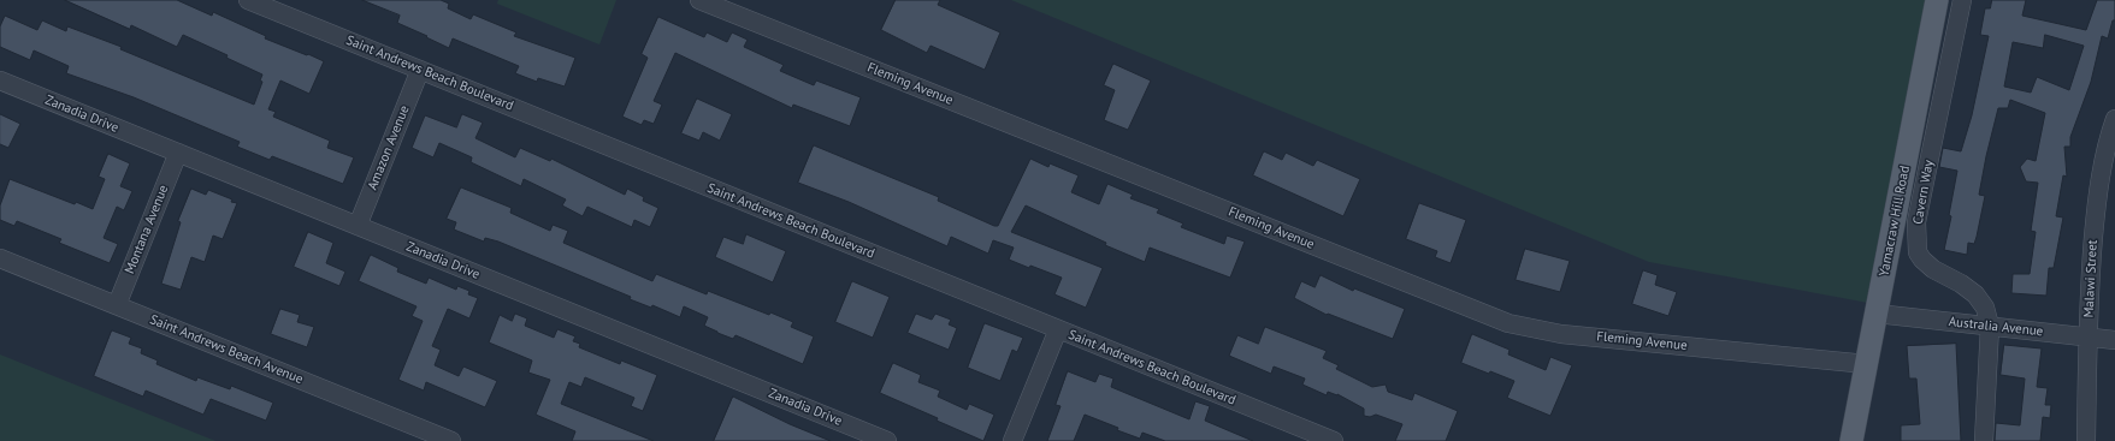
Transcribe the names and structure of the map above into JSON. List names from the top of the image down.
{
  "streets": {
    "main road": ["Yamacraw Hill Road"],
    "street": [
      "Saint Andrews Beach Boulevard",
      "Fleming Avenue",
      "Zanadia Drive",
      "Amazon Avenue",
      "Cavern Way",
      "Montana Avenue",
      "Malawi Street",
      "Australia Avenue",
      "Saint Andrews Beach Avenue"
    ]
  },
  "crossings": [
    ["Saint Andrews Beach Boulevard", "Amazon Avenue"],
    ["Fleming Avenue", "Yamacraw Hill Road"],
    ["Zanadia Drive", "Amazon Avenue"],
    ["Zanadia Drive", "Montana Avenue"],
    ["Cavern Way", "Australia Avenue"],
    ["Yamacraw Hill Road", "Australia Avenue"],
    ["Montana Avenue", "Saint Andrews Beach Avenue"],
    ["Malawi Street", "Australia Avenue"]
  ]
}
